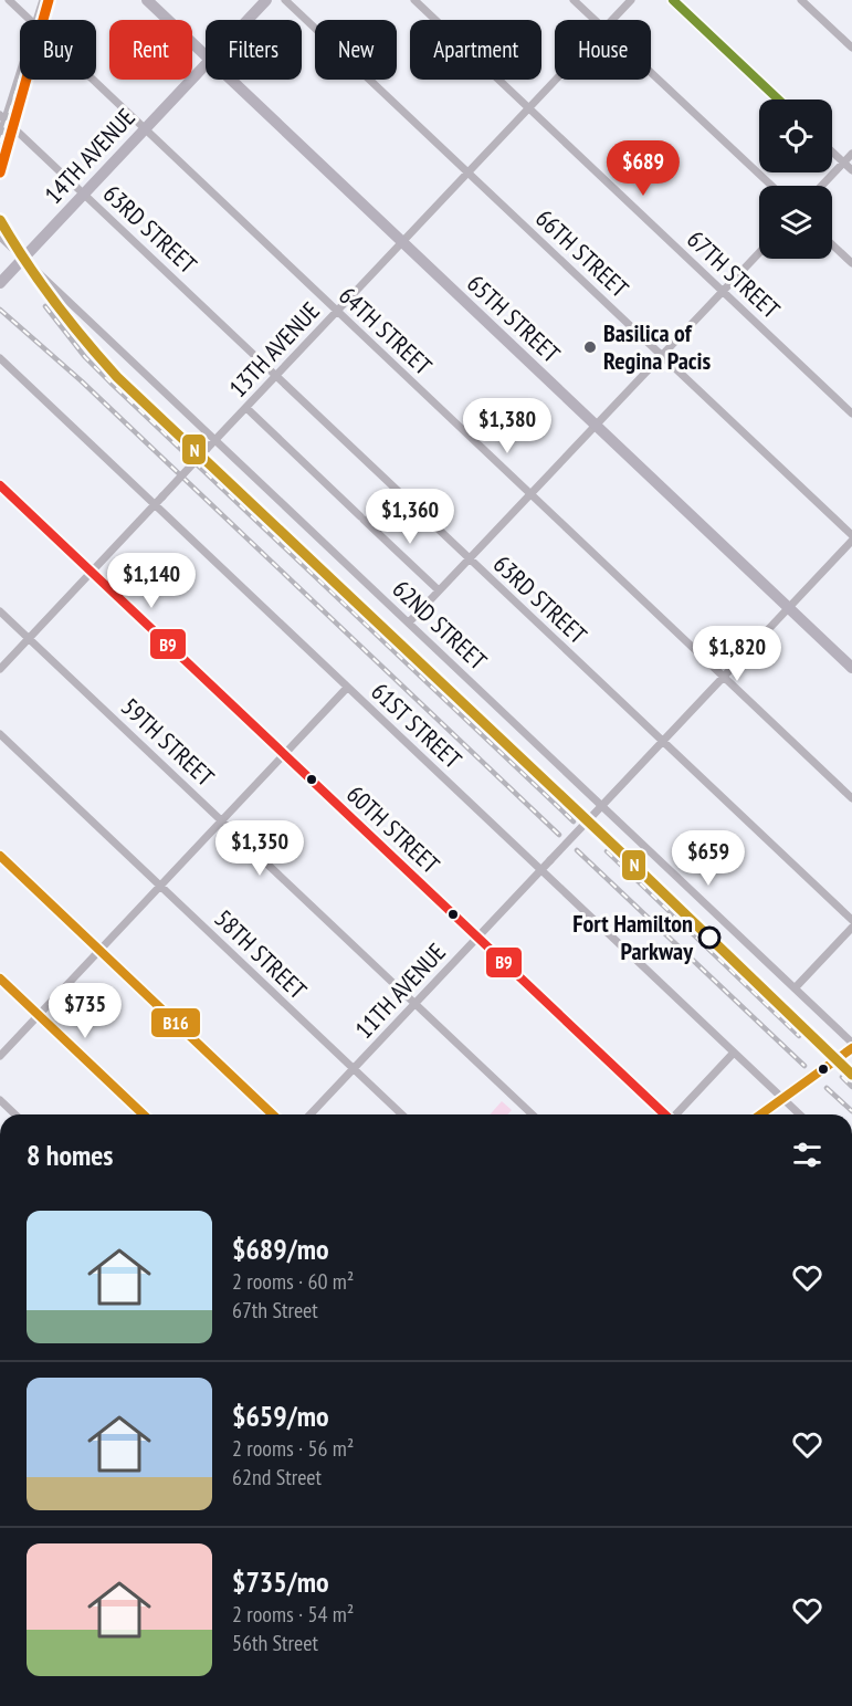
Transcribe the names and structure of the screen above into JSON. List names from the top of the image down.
{
  "streets": {
    "main road": ["14TH AVENUE", "65TH STREET"],
    "street": [
      "63RD STREET",
      "66TH STREET",
      "67TH STREET",
      "64TH STREET",
      "13TH AVENUE",
      "62ND STREET",
      "61ST STREET",
      "59TH STREET",
      "60TH STREET",
      "58TH STREET",
      "11TH AVENUE"
    ]
  },
  "crossings": [
    ["14TH AVENUE", "63RD STREET"],
    ["14TH AVENUE", "64TH STREET"],
    ["14TH AVENUE", "62ND STREET"],
    ["63RD STREET", "13TH AVENUE"],
    ["63RD STREET", "11TH AVENUE"],
    ["66TH STREET", "13TH AVENUE"],
    ["67TH STREET", "13TH AVENUE"],
    ["65TH STREET", "13TH AVENUE"],
    ["65TH STREET", "11TH AVENUE"],
    ["64TH STREET", "13TH AVENUE"],
    ["64TH STREET", "11TH AVENUE"],
    ["13TH AVENUE", "62ND STREET"],
    ["13TH AVENUE", "61ST STREET"],
    ["13TH AVENUE", "59TH STREET"],
    ["13TH AVENUE", "60TH STREET"],
    ["62ND STREET", "11TH AVENUE"],
    ["61ST STREET", "11TH AVENUE"],
    ["59TH STREET", "11TH AVENUE"],
    ["60TH STREET", "11TH AVENUE"],
    ["58TH STREET", "11TH AVENUE"]
  ],
  "places": ["Basilica of Regina Pacis", "Fort Hamilton Parkway"],
  "lines": ["transit line N", "transit line B9", "transit line B16"],
  "page": {
    "chip": [
      "Buy",
      "Rent",
      "Filters",
      "New",
      "Apartment",
      "House"
    ],
    "price": [
      "$689",
      "$1,380",
      "$1,360",
      "$1,140",
      "$1,820",
      "$1,350",
      "$659",
      "$735"
    ],
    "heading": "8 homes",
    "list": [
      {
        "name": "$689/mo",
        "note": "2 rooms · 60 m² · 67th Street"
      },
      {
        "name": "$659/mo",
        "note": "2 rooms · 56 m² · 62nd Street"
      },
      {
        "name": "$735/mo",
        "note": "2 rooms · 54 m² · 56th Street"
      }
    ]
  }
}
